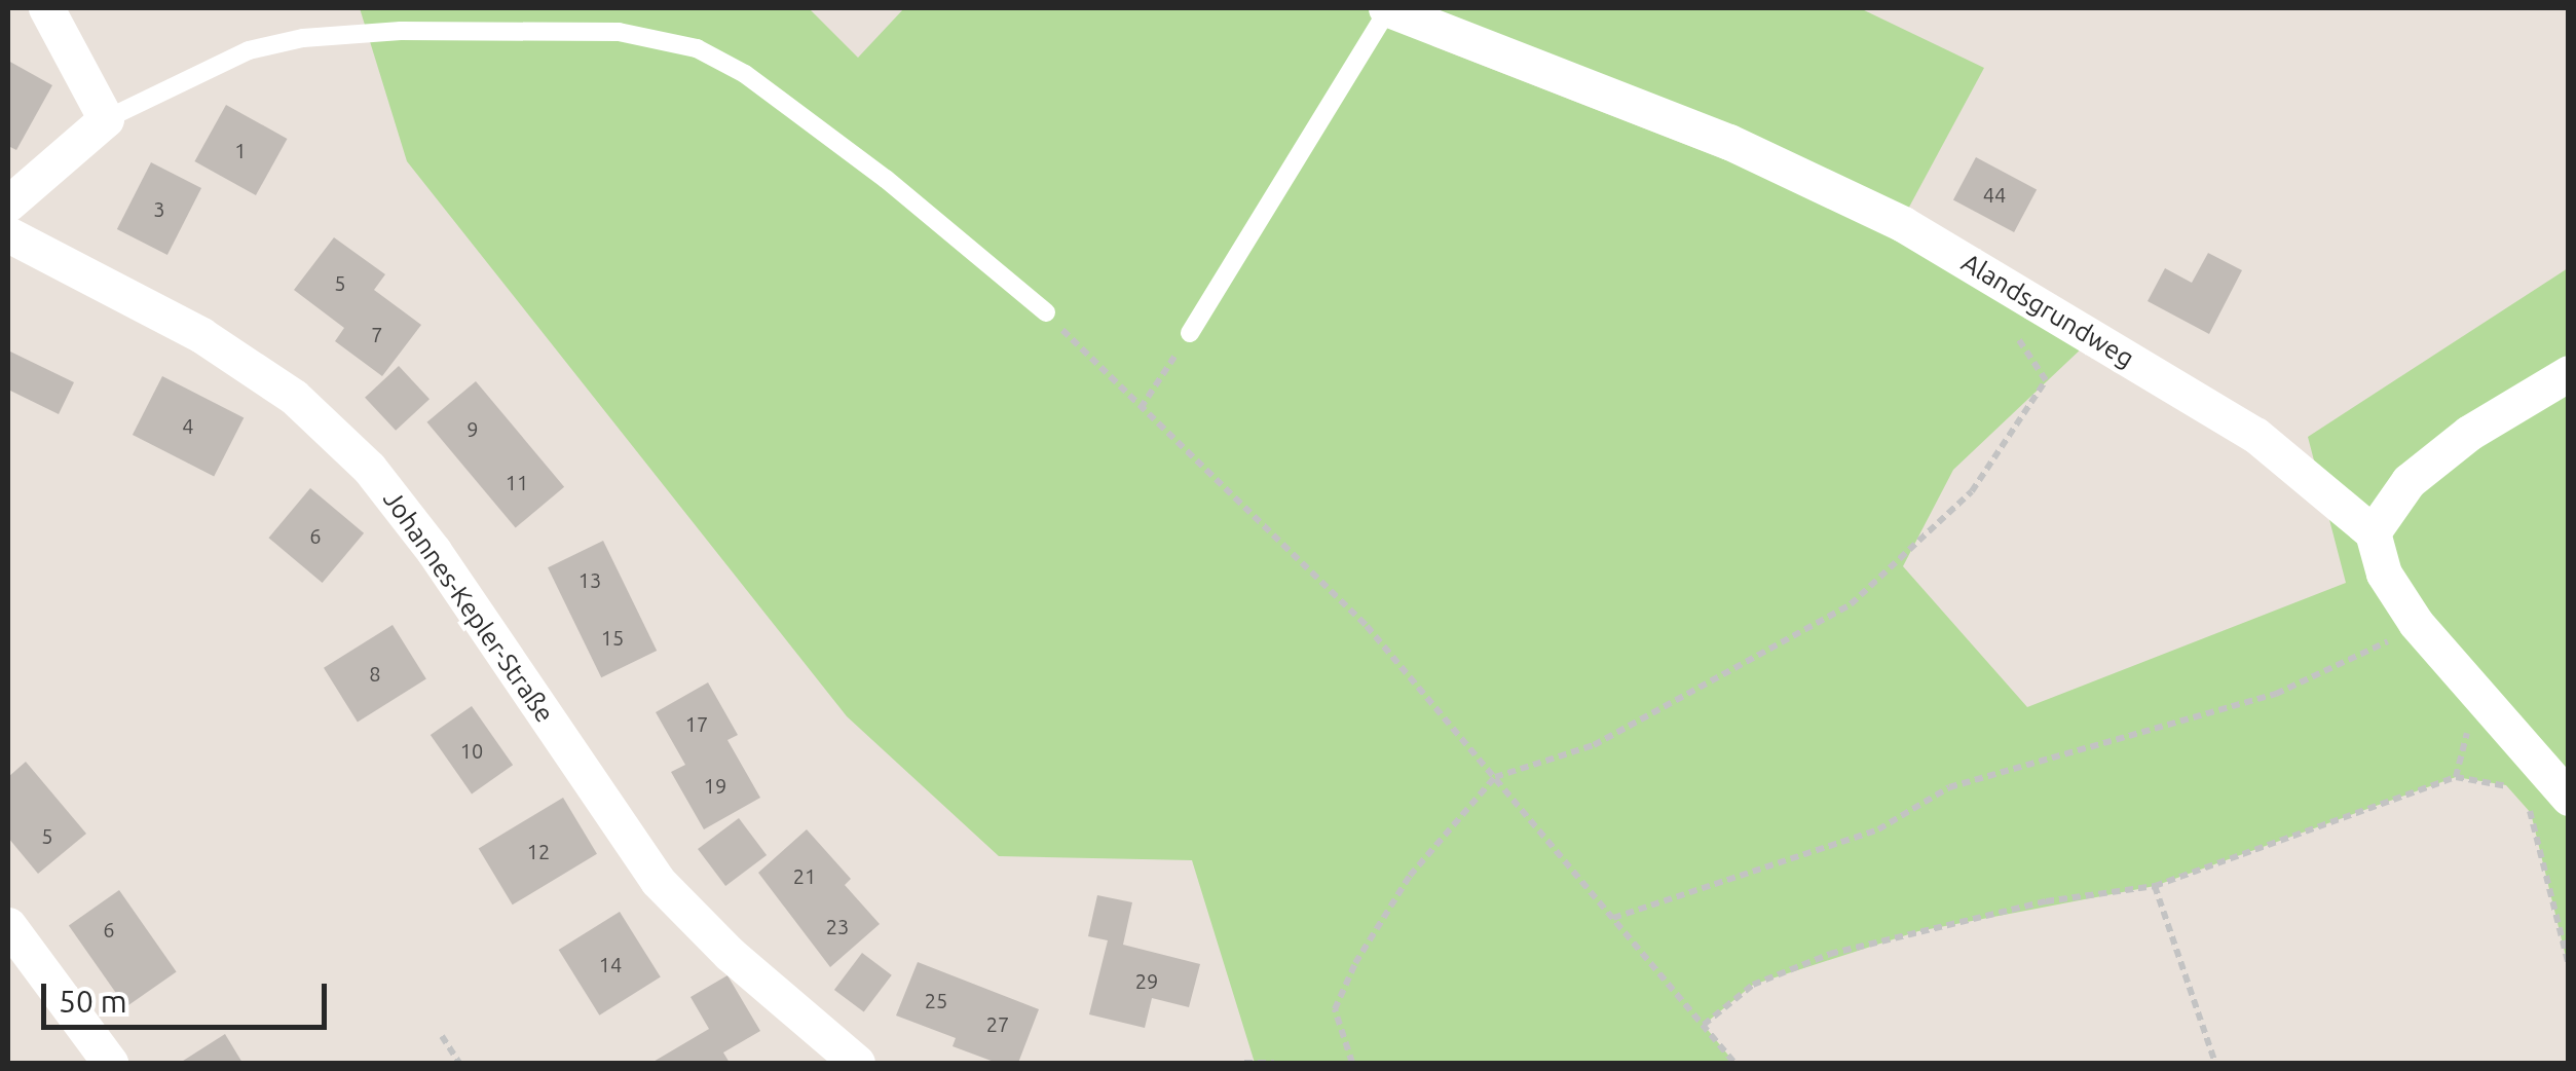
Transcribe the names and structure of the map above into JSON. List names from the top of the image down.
{
  "streets": {
    "street": ["Alandsgrundweg", "Johannes-Kepler-Straße"]
  },
  "house_numbers": [
    "1",
    "44",
    "3",
    "5",
    "7",
    "4",
    "9",
    "11",
    "6",
    "13",
    "15",
    "8",
    "17",
    "10",
    "19",
    "5",
    "12",
    "21",
    "23",
    "6",
    "14",
    "29",
    "25",
    "27"
  ],
  "scale_bar": "50 m"
}
